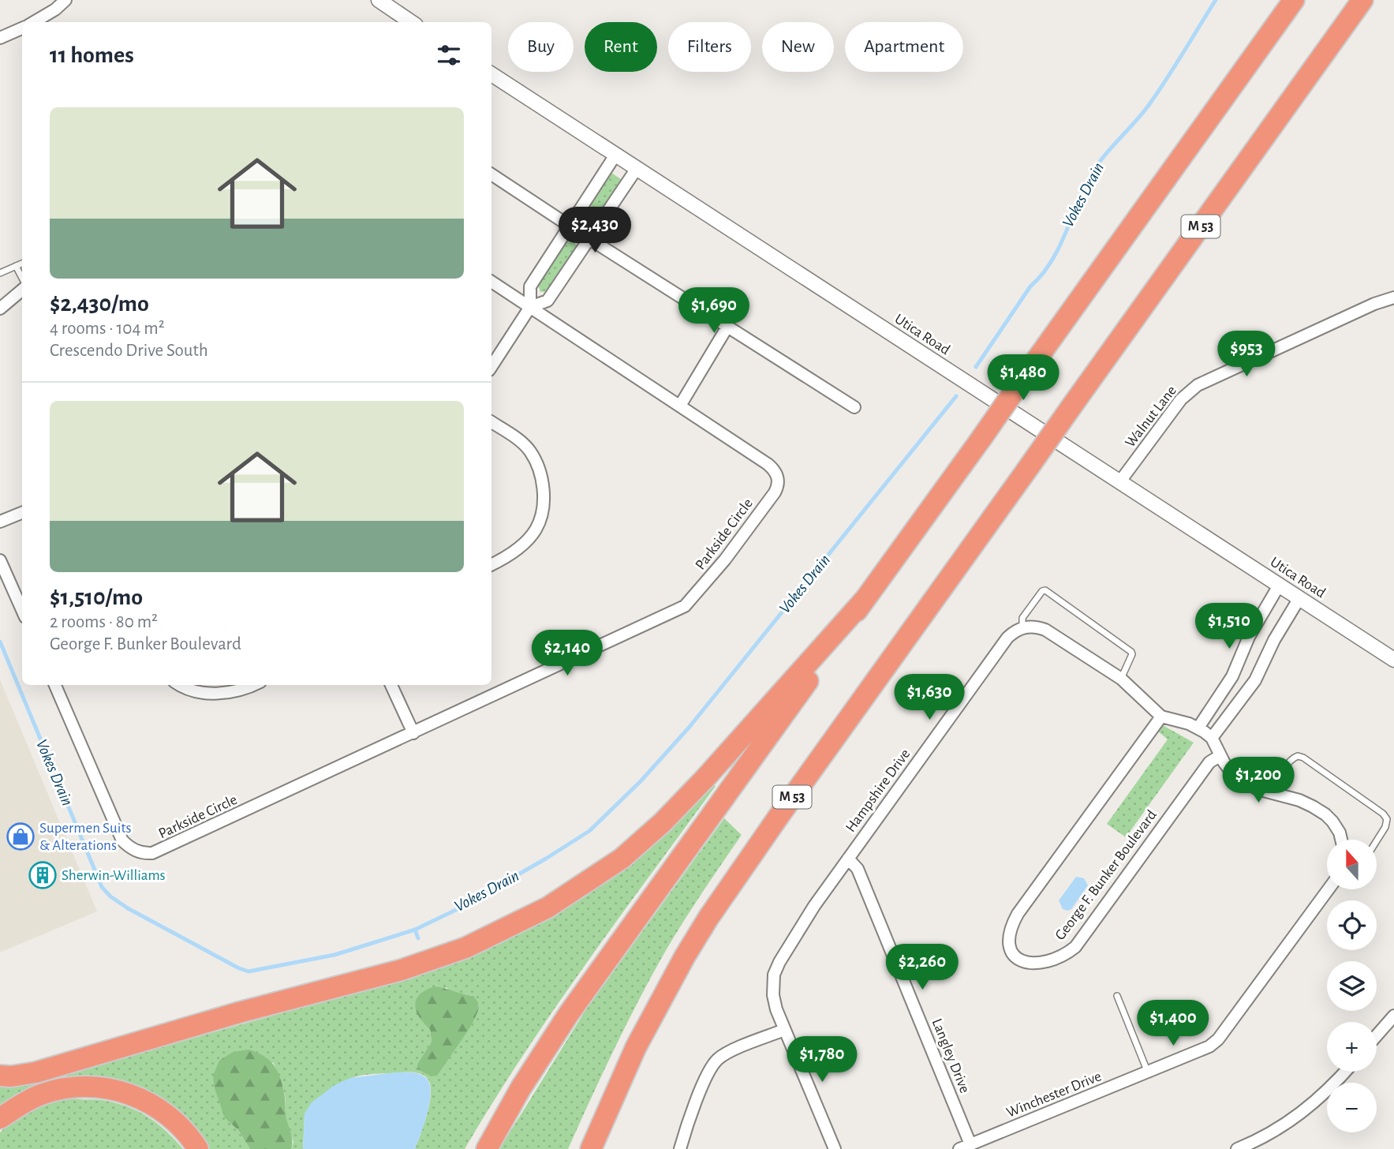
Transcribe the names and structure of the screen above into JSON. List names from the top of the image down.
{
  "streets": {
    "highway": ["M 53"],
    "street": [
      "Utica Road",
      "Walnut Lane",
      "Parkside Circle",
      "Hampshire Drive",
      "George F. Bunker Boulevard",
      "Langley Drive",
      "Winchester Drive"
    ]
  },
  "crossings": [
    ["Utica Road", "Walnut Lane"],
    ["Hampshire Drive", "Langley Drive"],
    ["Langley Drive", "Winchester Drive"]
  ],
  "water": ["Vokes Drain"],
  "places": {
    "shop": ["Supermen Suits & Alterations"],
    "building": ["Sherwin-Williams"]
  },
  "north": "top",
  "page": {
    "chip": [
      "Buy",
      "Rent",
      "Filters",
      "New",
      "Apartment"
    ],
    "heading": "11 homes",
    "list": [
      {
        "name": "$2,430/mo",
        "note": "4 rooms · 104 m² · Crescendo Drive South"
      },
      {
        "name": "$1,510/mo",
        "note": "2 rooms · 80 m² · George F. Bunker Boulevard"
      }
    ],
    "price": [
      "$2,430",
      "$1,690",
      "$953",
      "$1,480",
      "$1,510",
      "$2,140",
      "$1,630",
      "$1,200",
      "$2,260",
      "$1,400",
      "$1,780"
    ],
    "map_buttons": ["+", "−"]
  }
}
